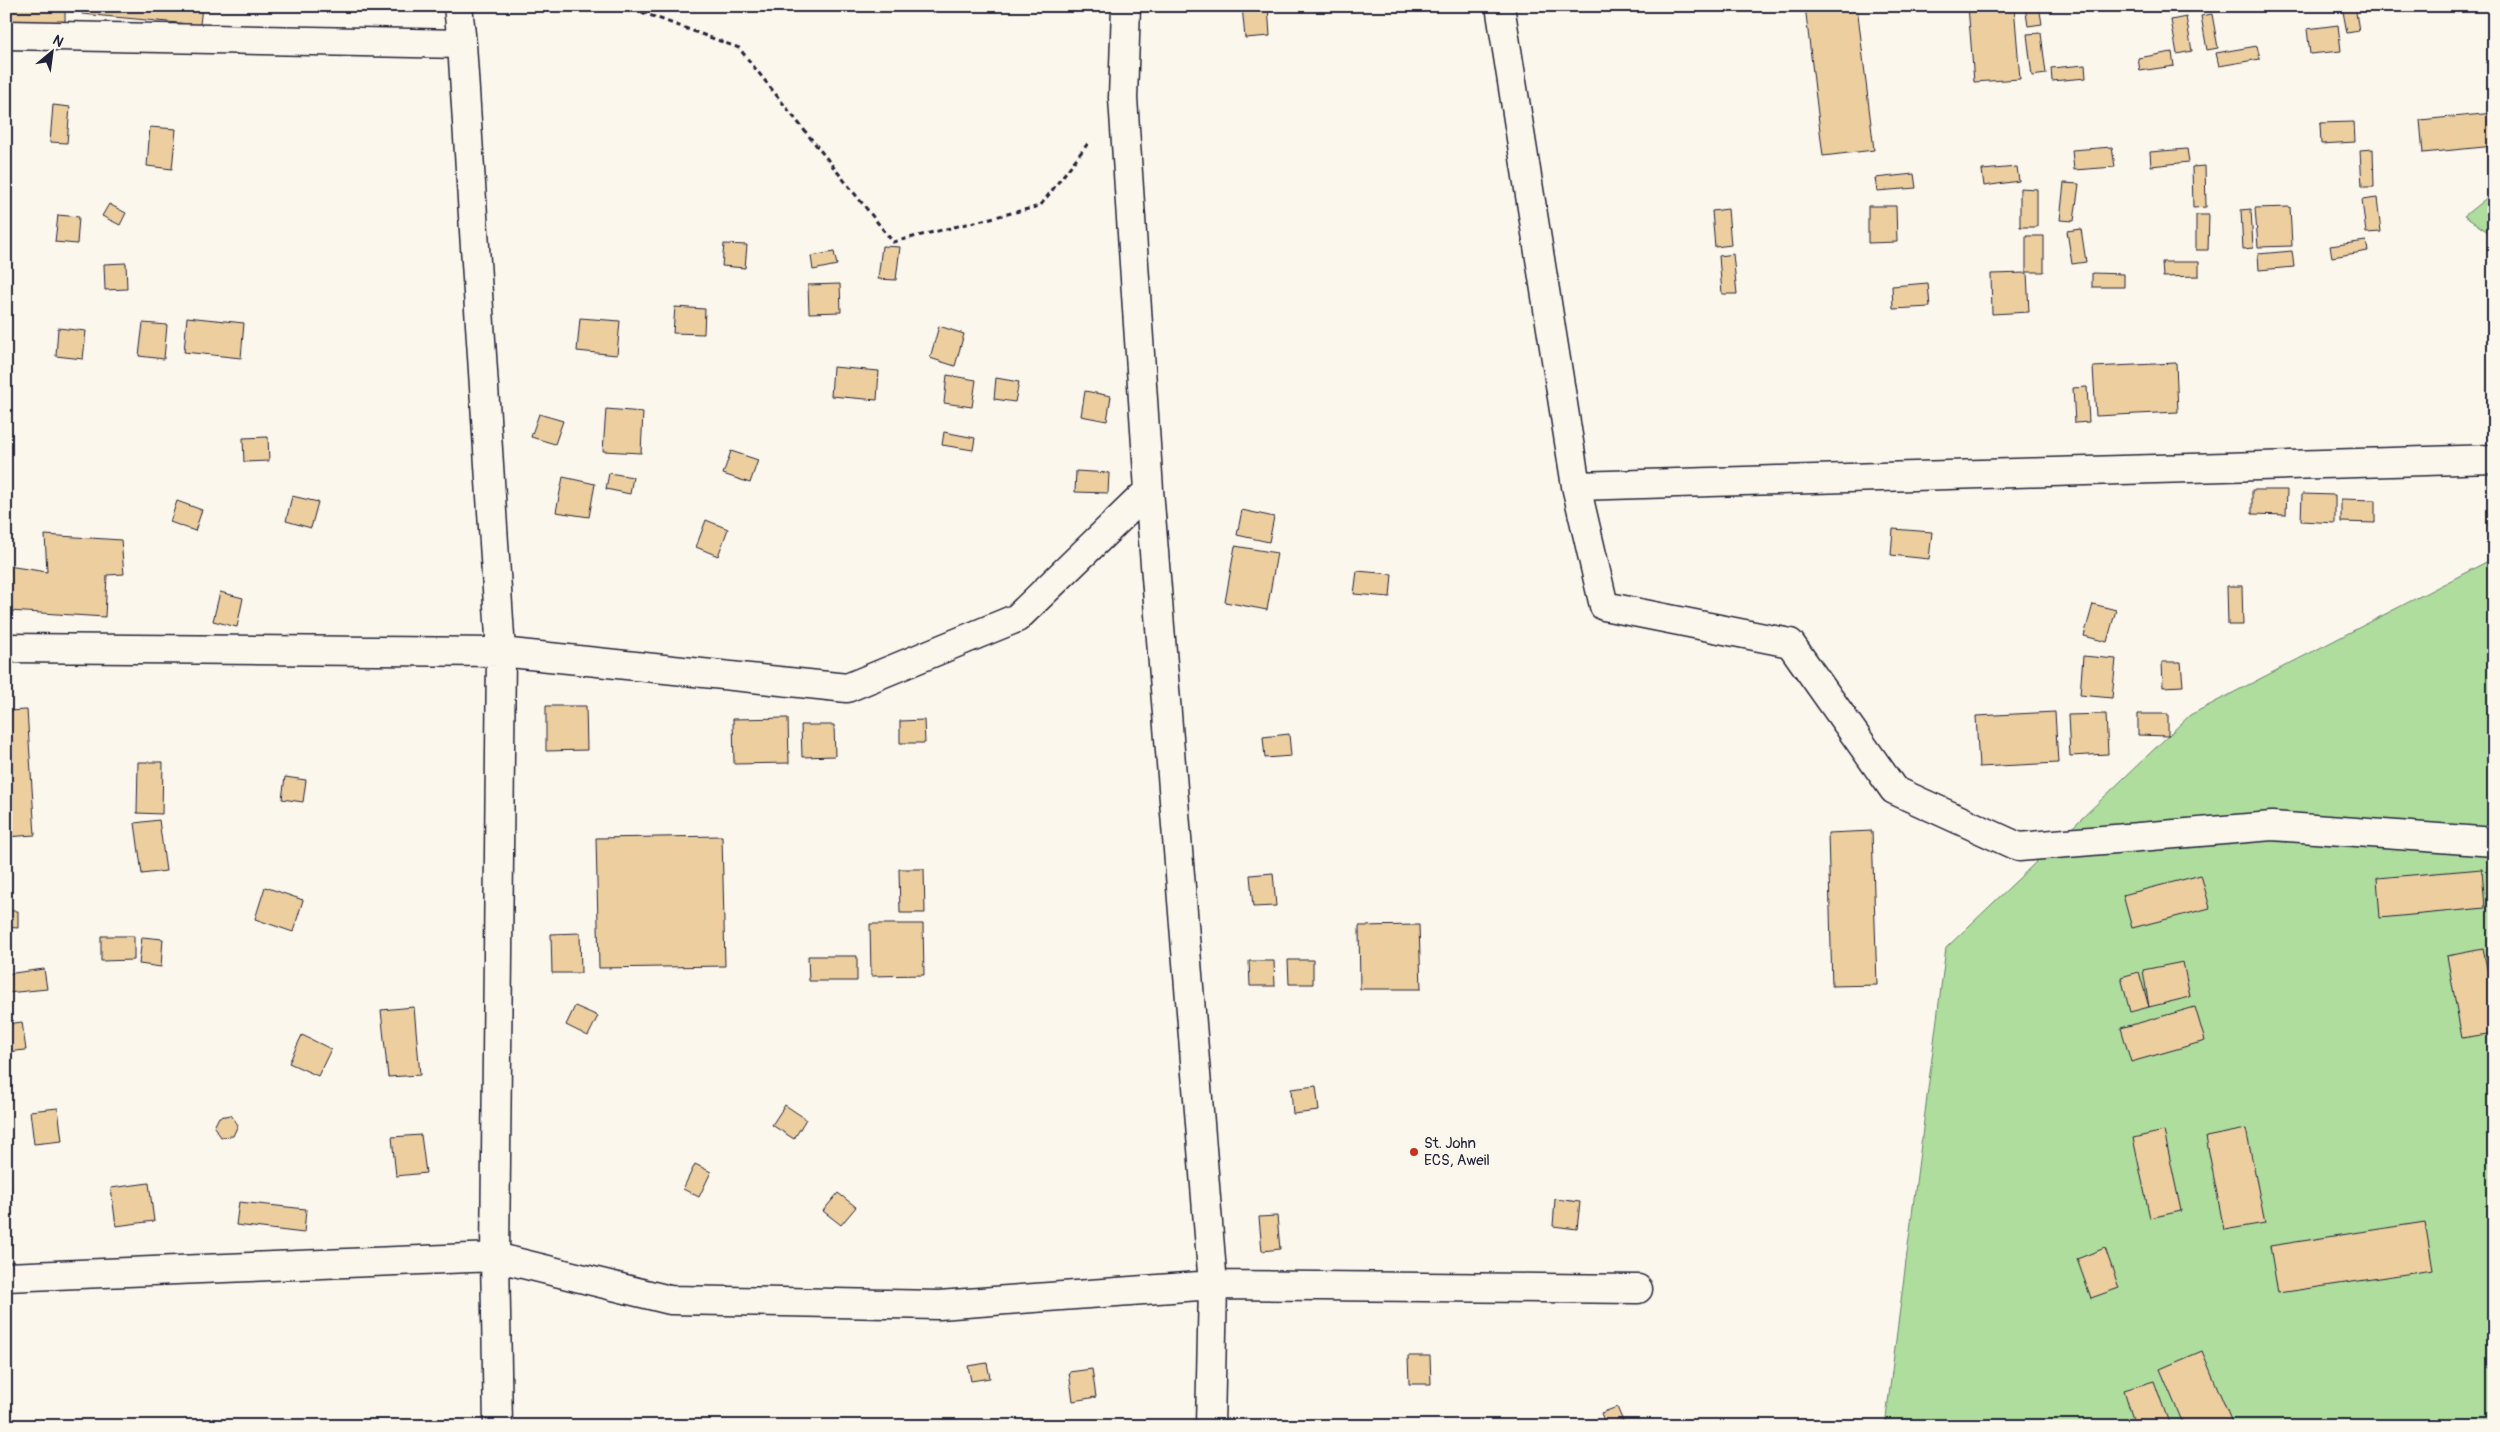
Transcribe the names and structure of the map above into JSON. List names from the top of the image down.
{
  "places": ["St. John ECS, Aweil"],
  "north": "top right"
}
